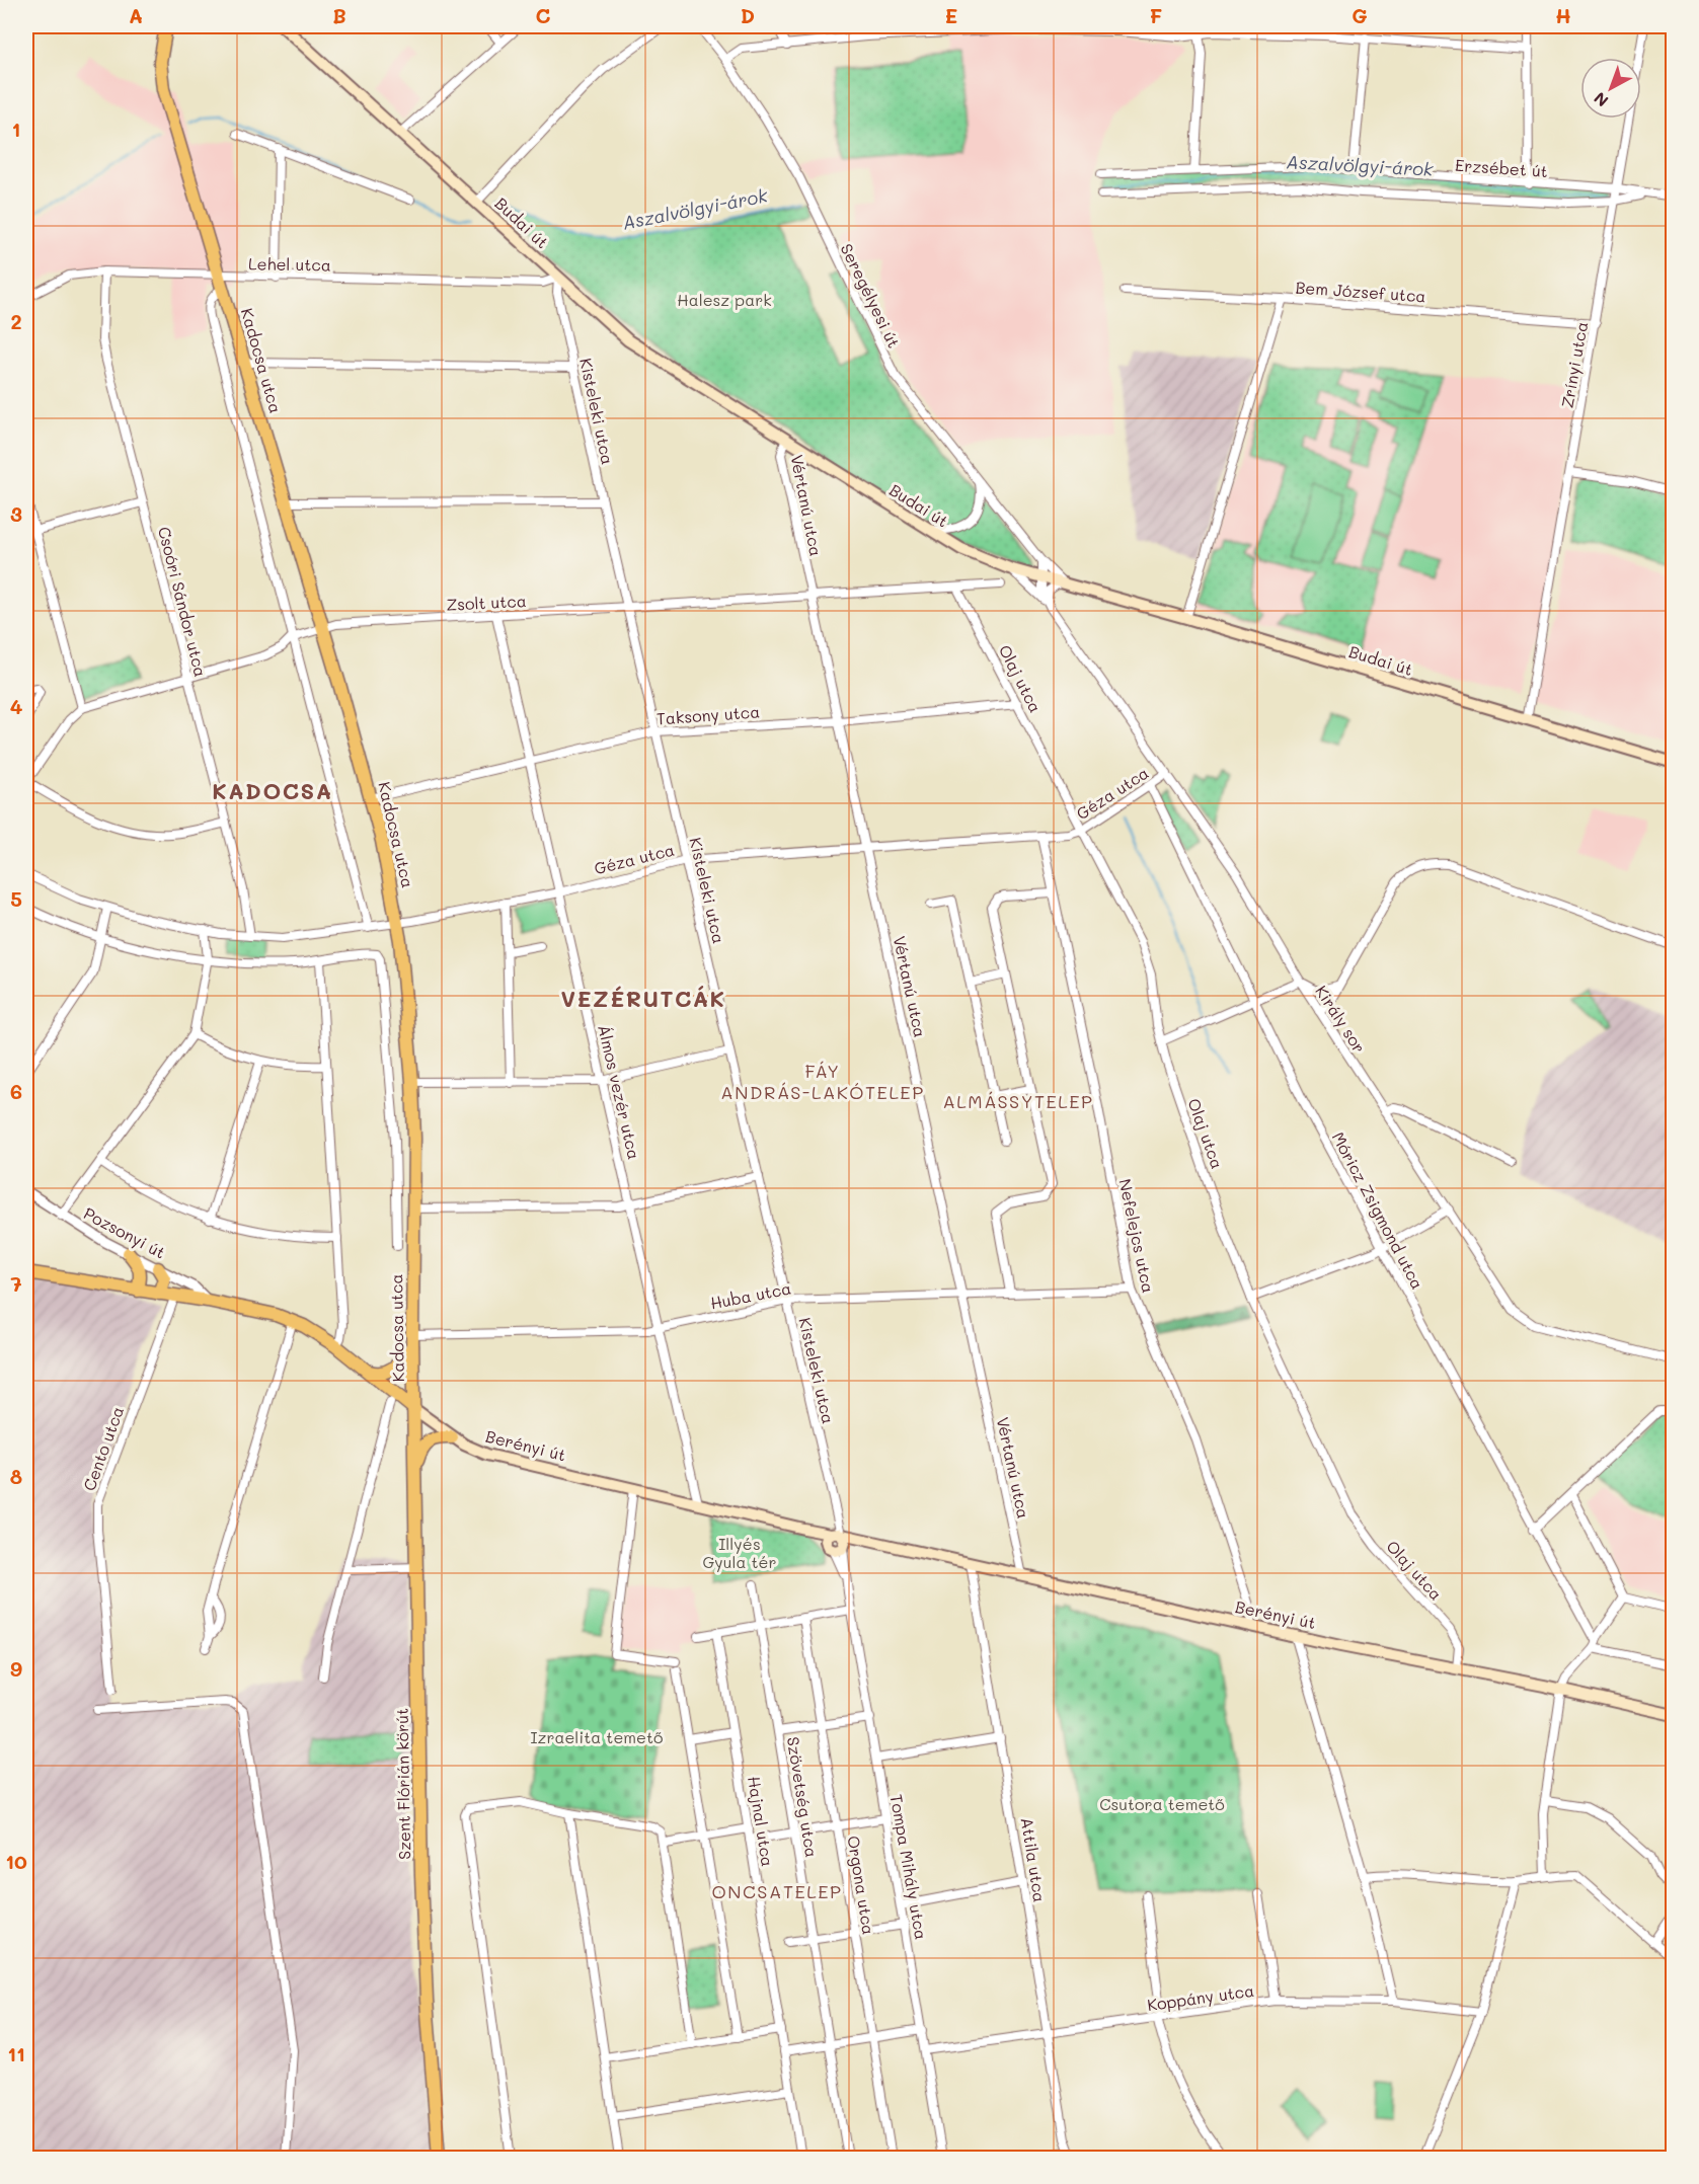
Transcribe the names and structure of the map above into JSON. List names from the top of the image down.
{
  "streets": {
    "main road": [
      "Budai út",
      "Kadocsa utca",
      "Berényi út",
      "Szent Flórián körút"
    ],
    "street": [
      "Erzsébet út",
      "Lehel utca",
      "Bem József utca",
      "Seregélyesi út",
      "Zrínyi utca",
      "Kisteleki utca",
      "Vértanú utca",
      "Csoóri Sándor utca",
      "Zsolt utca",
      "Olaj utca",
      "Taksony utca",
      "Géza utca",
      "Király sor",
      "Álmos vezér utca",
      "Móricz Zsigmond utca",
      "Pozsonyi út",
      "Nefelejcs utca",
      "Huba utca",
      "Cento utca",
      "Szövetség utca",
      "Hajnal utca",
      "Attila utca",
      "Tompa Mihály utca",
      "Orgona utca",
      "Koppány utca"
    ]
  },
  "crossings": [
    ["Erzsébet út", "Zrínyi utca"],
    ["Budai út", "Lehel utca"],
    ["Budai út", "Seregélyesi út"],
    ["Budai út", "Zrínyi utca"],
    ["Budai út", "Kisteleki utca"],
    ["Budai út", "Vértanú utca"],
    ["Budai út", "Király sor"],
    ["Lehel utca", "Kadocsa utca"],
    ["Lehel utca", "Kisteleki utca"],
    ["Lehel utca", "Csoóri Sándor utca"],
    ["Bem József utca", "Zrínyi utca"],
    ["Kadocsa utca", "Zsolt utca"],
    ["Kadocsa utca", "Taksony utca"],
    ["Kadocsa utca", "Géza utca"],
    ["Kadocsa utca", "Huba utca"],
    ["Kadocsa utca", "Berényi út"],
    ["Kadocsa utca", "Szent Flórián körút"],
    ["Kisteleki utca", "Zsolt utca"],
    ["Kisteleki utca", "Taksony utca"],
    ["Kisteleki utca", "Géza utca"],
    ["Kisteleki utca", "Huba utca"],
    ["Kisteleki utca", "Berényi út"],
    ["Kisteleki utca", "Tompa Mihály utca"],
    ["Vértanú utca", "Zsolt utca"],
    ["Vértanú utca", "Taksony utca"],
    ["Vértanú utca", "Géza utca"],
    ["Vértanú utca", "Huba utca"],
    ["Vértanú utca", "Berényi út"],
    ["Csoóri Sándor utca", "Zsolt utca"],
    ["Csoóri Sándor utca", "Géza utca"],
    ["Zsolt utca", "Olaj utca"],
    ["Zsolt utca", "Álmos vezér utca"],
    ["Olaj utca", "Taksony utca"],
    ["Olaj utca", "Géza utca"],
    ["Olaj utca", "Berényi út"],
    ["Taksony utca", "Álmos vezér utca"],
    ["Géza utca", "Király sor"],
    ["Géza utca", "Álmos vezér utca"],
    ["Géza utca", "Móricz Zsigmond utca"],
    ["Géza utca", "Nefelejcs utca"],
    ["Álmos vezér utca", "Huba utca"],
    ["Álmos vezér utca", "Berényi út"],
    ["Pozsonyi út", "Berényi út"],
    ["Nefelejcs utca", "Huba utca"],
    ["Nefelejcs utca", "Berényi út"],
    ["Berényi út", "Cento utca"],
    ["Berényi út", "Szent Flórián körút"],
    ["Berényi út", "Attila utca"],
    ["Berényi út", "Tompa Mihály utca"],
    ["Attila utca", "Koppány utca"],
    ["Tompa Mihály utca", "Koppány utca"]
  ],
  "districts": [
    "KADOCSA",
    "VEZÉRUTCÁK",
    "FÁY ANDRÁS-LAKÓTELEP",
    "ALMÁSSYTELEP",
    "ONCSATELEP"
  ],
  "water": ["Aszalvölgyi-árok"],
  "parks": [
    "Halesz park",
    "Illyés Gyula tér",
    "Izraelita temető",
    "Csutora temető"
  ],
  "north": "bottom left",
  "grid": {
    "columns": [
      "A",
      "B",
      "C",
      "D",
      "E",
      "F",
      "G",
      "H"
    ],
    "rows": [
      "1",
      "2",
      "3",
      "4",
      "5",
      "6",
      "7",
      "8",
      "9",
      "10",
      "11"
    ]
  }
}
